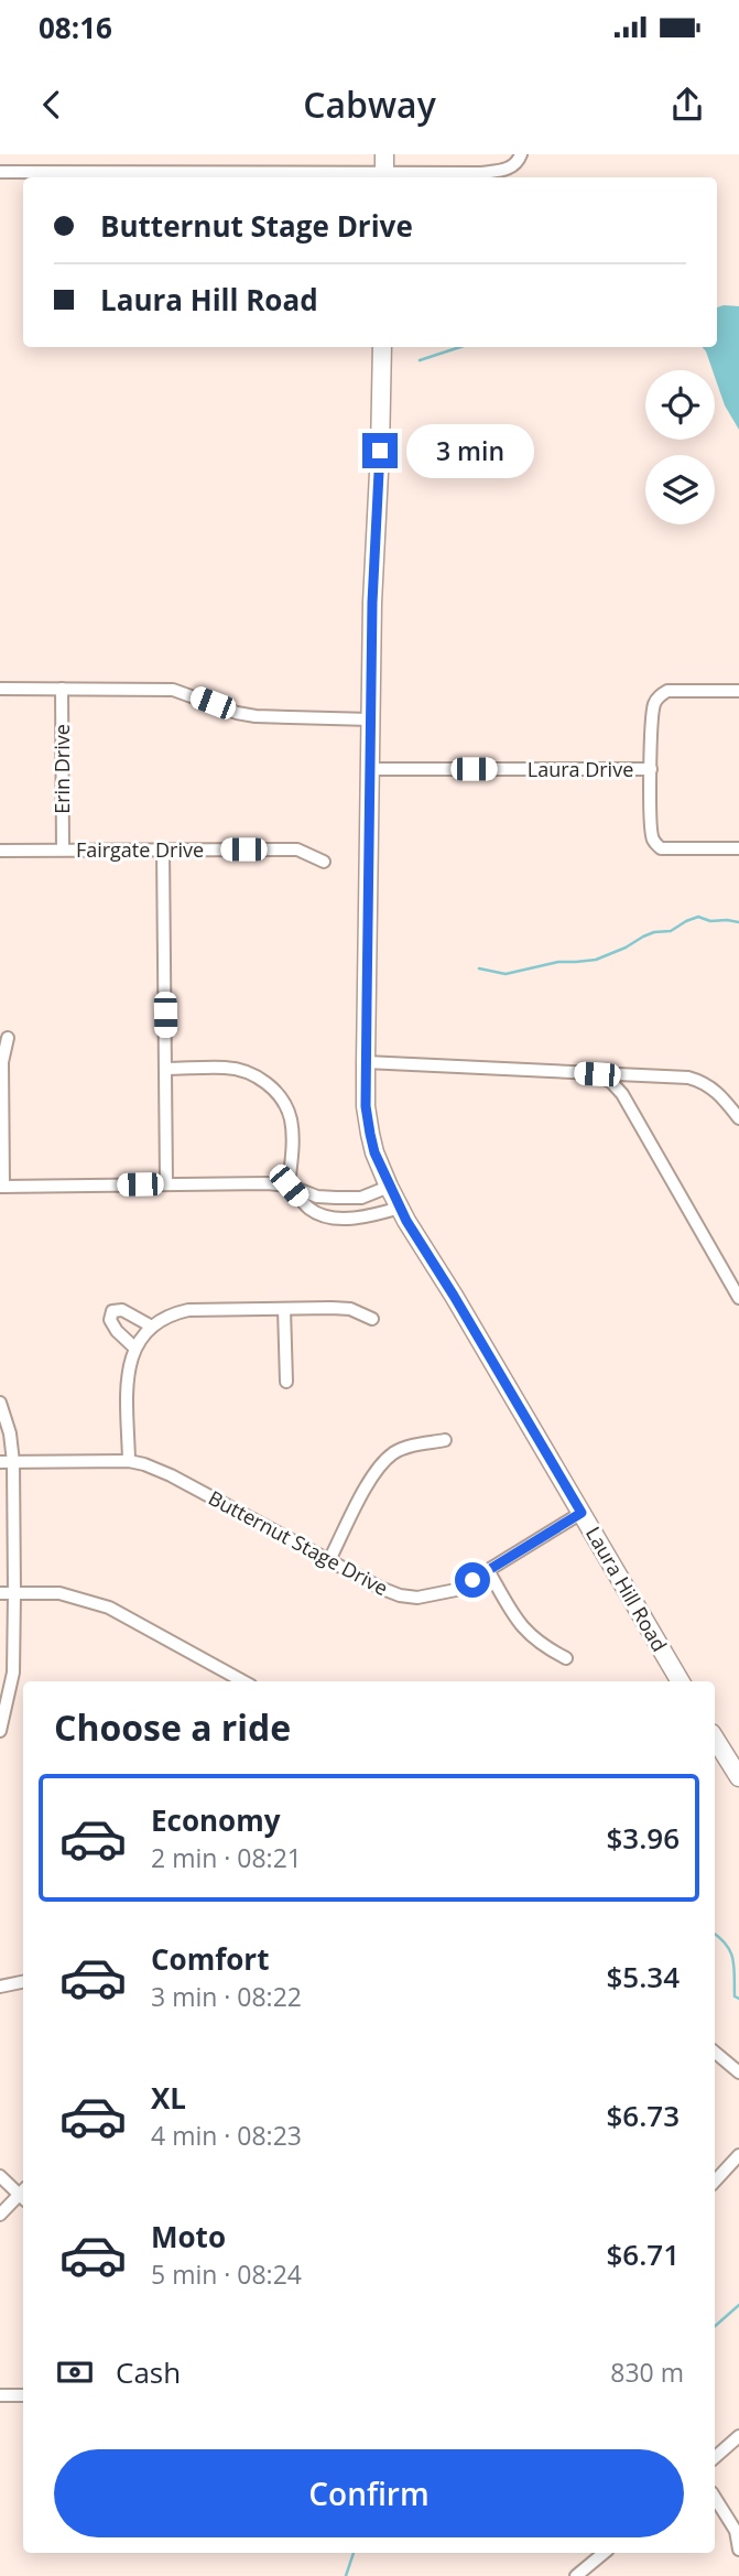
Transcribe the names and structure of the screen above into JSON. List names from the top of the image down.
{
  "streets": {
    "main road": ["Laura Hill Road"],
    "street": [
      "Erin Drive",
      "Laura Drive",
      "Fairgate Drive",
      "Butternut Stage Drive"
    ]
  },
  "crossings": [
    ["Erin Drive", "Fairgate Drive"],
    ["Laura Drive", "Laura Hill Road"],
    ["Butternut Stage Drive", "Laura Hill Road"]
  ],
  "page": {
    "status": "08:16",
    "header": "Cabway",
    "banner": ["Butternut Stage Drive", "Laura Hill Road"],
    "bubble": "3 min",
    "heading": "Choose a ride",
    "list": [
      {
        "name": "Economy",
        "note": "2 min · 08:21",
        "value": "$3.96"
      },
      {
        "name": "Comfort",
        "note": "3 min · 08:22",
        "value": "$5.34"
      },
      {
        "name": "XL",
        "note": "4 min · 08:23",
        "value": "$6.73"
      },
      {
        "name": "Moto",
        "note": "5 min · 08:24",
        "value": "$6.71"
      }
    ],
    "pay": ["Cash", "830 m"],
    "buttons": "Confirm"
  }
}
